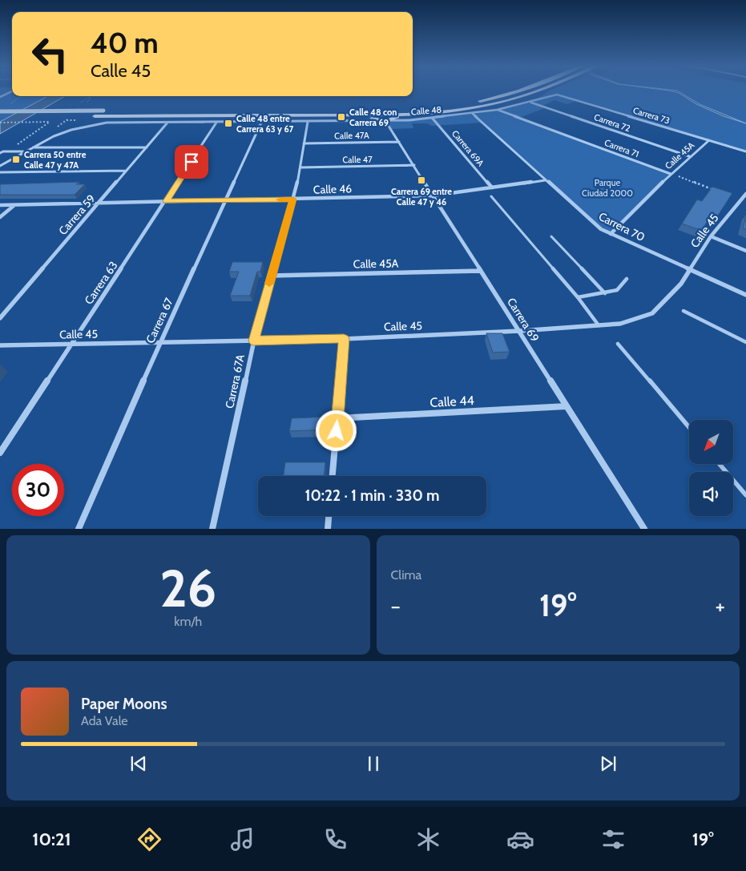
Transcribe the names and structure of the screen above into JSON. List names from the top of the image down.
{
  "streets": {
    "main road": ["Calle 48"],
    "street": [
      "Carrera 73",
      "Carrera 72",
      "Calle 47A",
      "Carrera 69A",
      "Carrera 71",
      "Calle 45A",
      "Calle 47",
      "Calle 46",
      "Carrera 59",
      "Carrera 70",
      "Calle 45",
      "Carrera 63",
      "Carrera 69",
      "Carrera 67",
      "Carrera 67A",
      "Calle 44"
    ]
  },
  "crossings": [
    ["Calle 48", "Carrera 73"],
    ["Calle 48", "Carrera 72"],
    ["Calle 48", "Carrera 69A"],
    ["Calle 48", "Carrera 71"],
    ["Calle 48", "Carrera 59"],
    ["Calle 48", "Carrera 70"],
    ["Calle 48", "Carrera 63"],
    ["Calle 48", "Carrera 69"],
    ["Calle 48", "Carrera 67"],
    ["Calle 48", "Carrera 67A"],
    ["Carrera 73", "Calle 45A"],
    ["Carrera 72", "Calle 45A"],
    ["Calle 47A", "Carrera 69"],
    ["Calle 47A", "Carrera 67A"],
    ["Carrera 69A", "Calle 46"],
    ["Carrera 71", "Calle 45A"],
    ["Calle 45A", "Carrera 70"],
    ["Calle 45A", "Carrera 69"],
    ["Calle 45A", "Carrera 67A"],
    ["Calle 47", "Carrera 69"],
    ["Calle 47", "Carrera 67A"],
    ["Calle 46", "Carrera 59"],
    ["Calle 46", "Carrera 70"],
    ["Calle 46", "Carrera 63"],
    ["Calle 46", "Carrera 69"],
    ["Calle 46", "Carrera 67"],
    ["Calle 46", "Carrera 67A"],
    ["Carrera 70", "Calle 45"],
    ["Calle 45", "Carrera 63"],
    ["Calle 45", "Carrera 69"],
    ["Calle 45", "Carrera 67"],
    ["Calle 45", "Carrera 67A"],
    ["Carrera 69", "Calle 44"]
  ],
  "parks": ["Parque Ciudad 2000"],
  "places": {
    "transit": [
      "Calle 48 con Carrera 69",
      "Calle 48 entre Carrera 63 y 67",
      "Carrera 50 entre Calle 47 y 47A",
      "Carrera 69 entre Calle 47 y 46"
    ]
  },
  "north": "bottom left",
  "page": {
    "turn": ["40 m", "Calle 45"],
    "limit": "30",
    "trip": "10:22 · 1 min · 330 m",
    "tile": [
      ["26", "km/h"],
      "Clima"
    ],
    "heat": ["−", "19°", "+"],
    "song": ["Paper Moons", "Ada Vale"],
    "tabs": ["10:21", "19°"]
  }
}
